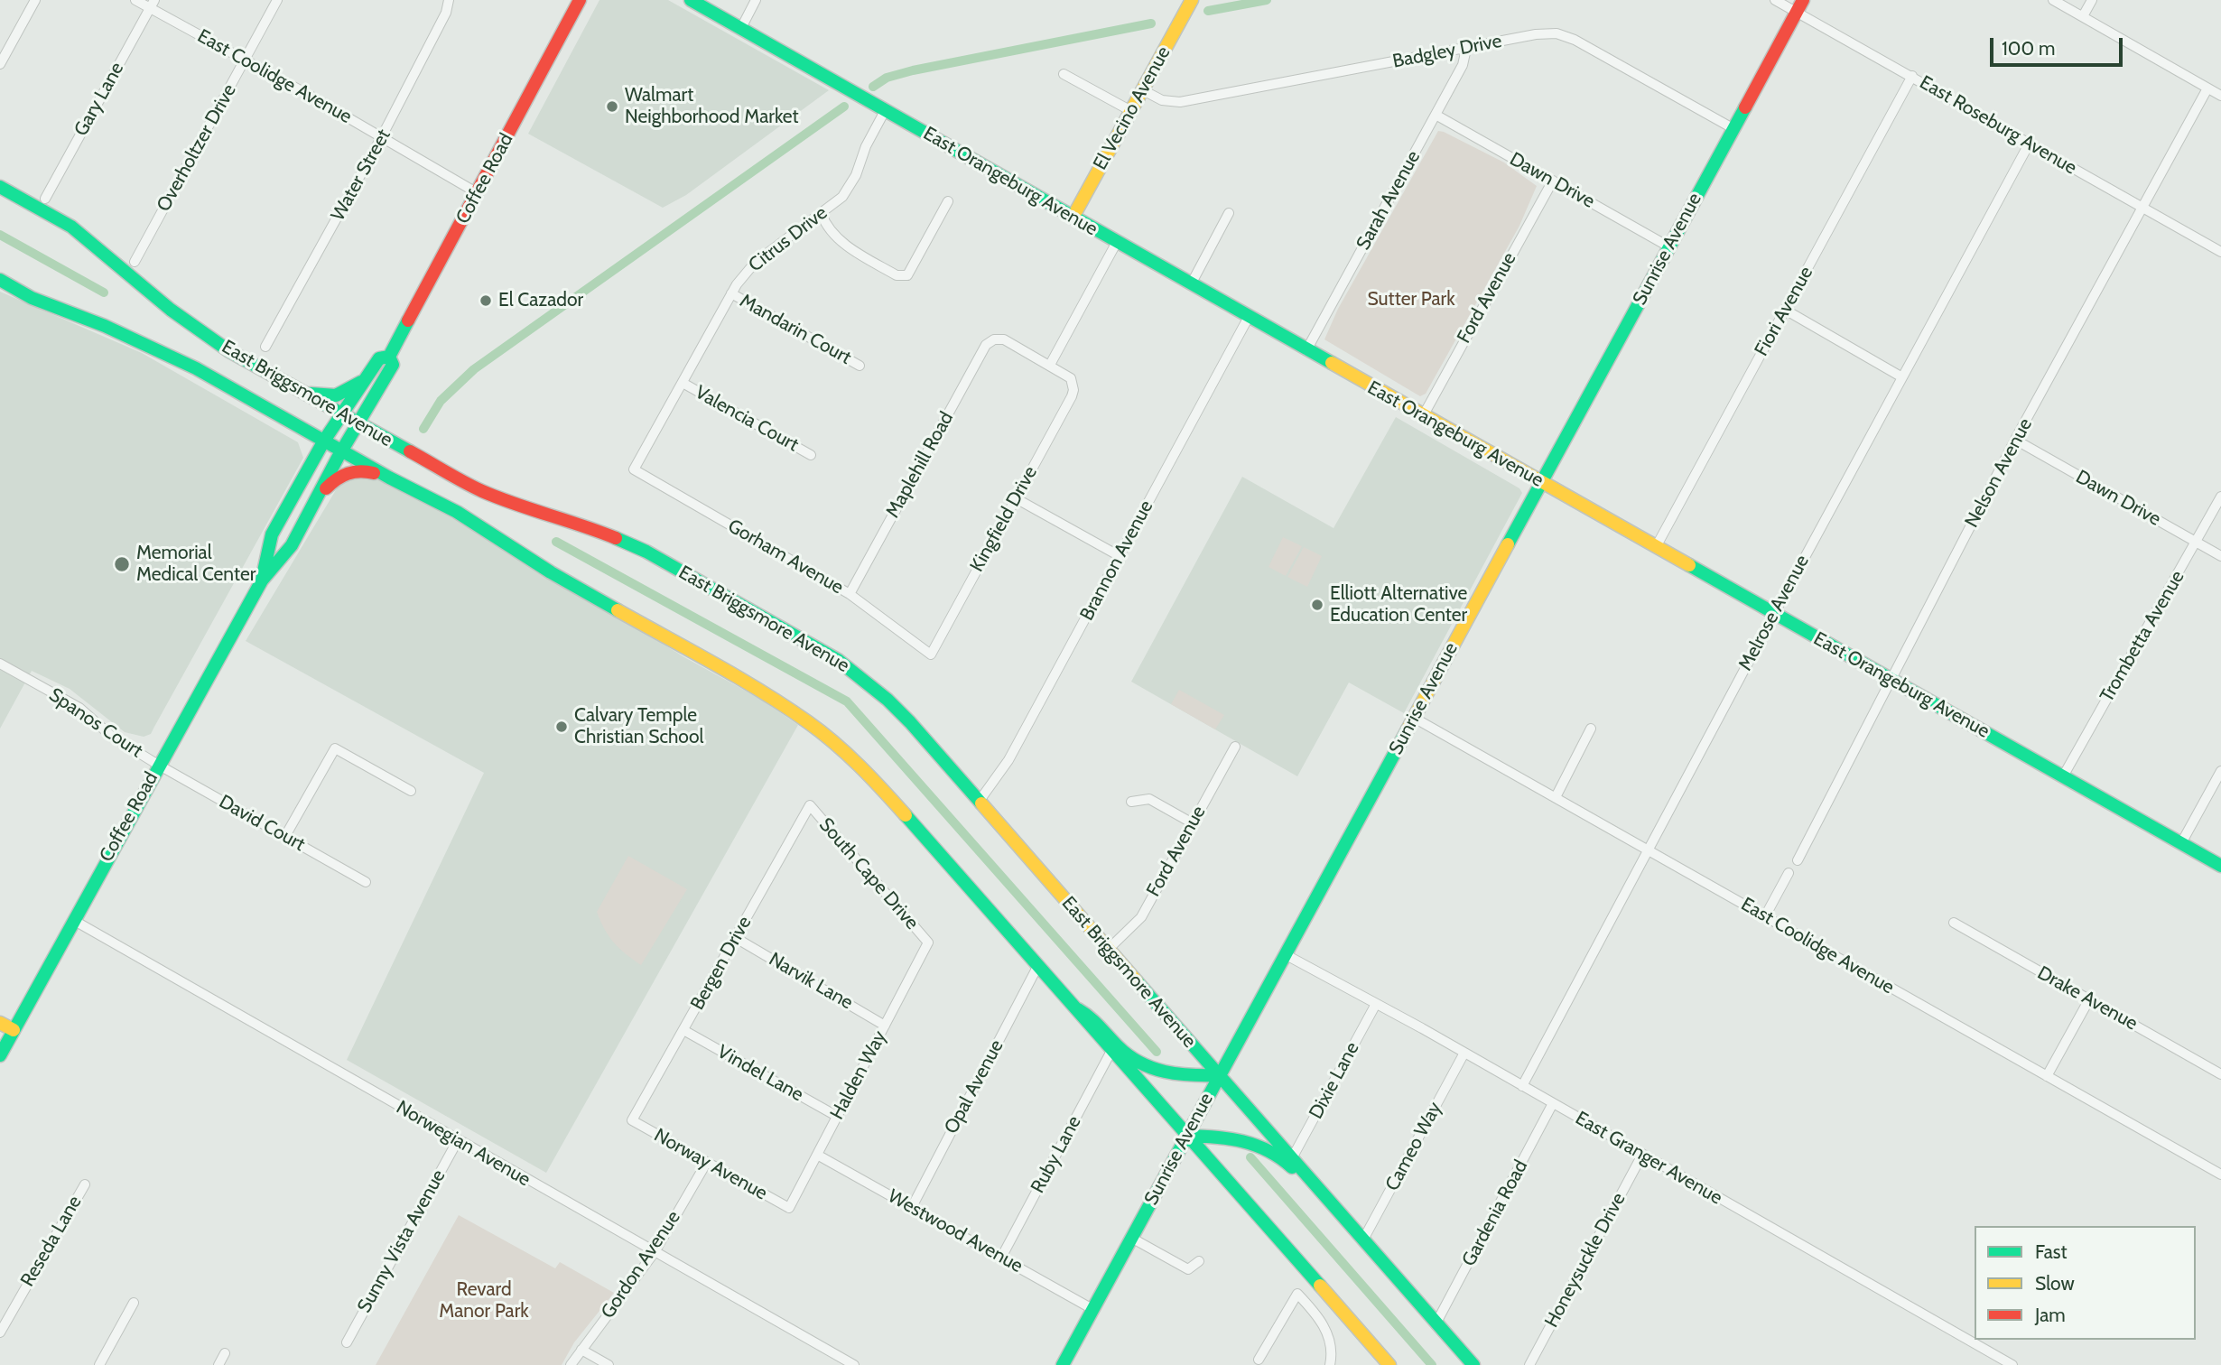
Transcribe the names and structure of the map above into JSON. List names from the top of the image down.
{
  "streets": {
    "main road": [
      "El Vecino Avenue",
      "Coffee Road",
      "East Orangeburg Avenue",
      "Sunrise Avenue",
      "East Briggsmore Avenue"
    ],
    "street": [
      "Badgley Drive",
      "East Coolidge Avenue",
      "Gary Lane",
      "East Roseburg Avenue",
      "Overholtzer Drive",
      "Water Street",
      "Dawn Drive",
      "Sarah Avenue",
      "Citrus Drive",
      "Ford Avenue",
      "Fiori Avenue",
      "Mandarin Court",
      "Valencia Court",
      "Maplehill Road",
      "Nelson Avenue",
      "Kingfield Drive",
      "Gorham Avenue",
      "Brannon Avenue",
      "Melrose Avenue",
      "Trombetta Avenue",
      "Spanos Court",
      "David Court",
      "South Cape Drive",
      "Bergen Drive",
      "Narvik Lane",
      "Drake Avenue",
      "Vindel Lane",
      "Halden Way",
      "Dixie Lane",
      "Opal Avenue",
      "Norwegian Avenue",
      "Cameo Way",
      "Ruby Lane",
      "East Granger Avenue",
      "Norway Avenue",
      "Gardenia Road",
      "Westwood Avenue",
      "Reseda Lane",
      "Sunny Vista Avenue",
      "Honeysuckle Drive",
      "Gordon Avenue"
    ]
  },
  "crossings": [
    ["Badgley Drive", "El Vecino Avenue"],
    ["Badgley Drive", "Sarah Avenue"],
    ["Badgley Drive", "Sunrise Avenue"],
    ["East Coolidge Avenue", "Gary Lane"],
    ["East Coolidge Avenue", "Overholtzer Drive"],
    ["East Coolidge Avenue", "Water Street"],
    ["East Coolidge Avenue", "Coffee Road"],
    ["East Coolidge Avenue", "Sunrise Avenue"],
    ["East Coolidge Avenue", "Melrose Avenue"],
    ["El Vecino Avenue", "East Orangeburg Avenue"],
    ["East Roseburg Avenue", "Sunrise Avenue"],
    ["East Roseburg Avenue", "Fiori Avenue"],
    ["East Roseburg Avenue", "Nelson Avenue"],
    ["East Roseburg Avenue", "Melrose Avenue"],
    ["Coffee Road", "East Briggsmore Avenue"],
    ["Coffee Road", "Spanos Court"],
    ["Coffee Road", "David Court"],
    ["Coffee Road", "Norwegian Avenue"],
    ["Dawn Drive", "Sarah Avenue"],
    ["Dawn Drive", "Sunrise Avenue"],
    ["Dawn Drive", "Ford Avenue"],
    ["Dawn Drive", "Nelson Avenue"],
    ["Dawn Drive", "Trombetta Avenue"],
    ["East Orangeburg Avenue", "Sarah Avenue"],
    ["East Orangeburg Avenue", "Citrus Drive"],
    ["East Orangeburg Avenue", "Sunrise Avenue"],
    ["East Orangeburg Avenue", "Ford Avenue"],
    ["East Orangeburg Avenue", "Fiori Avenue"],
    ["East Orangeburg Avenue", "Nelson Avenue"],
    ["East Orangeburg Avenue", "Brannon Avenue"],
    ["East Orangeburg Avenue", "Melrose Avenue"],
    ["East Orangeburg Avenue", "Trombetta Avenue"],
    ["Citrus Drive", "Mandarin Court"],
    ["Citrus Drive", "Valencia Court"],
    ["Citrus Drive", "Gorham Avenue"],
    ["Sunrise Avenue", "East Briggsmore Avenue"],
    ["Sunrise Avenue", "East Granger Avenue"],
    ["Sunrise Avenue", "Westwood Avenue"],
    ["Ford Avenue", "East Briggsmore Avenue"],
    ["East Briggsmore Avenue", "Brannon Avenue"],
    ["East Briggsmore Avenue", "Dixie Lane"],
    ["East Briggsmore Avenue", "Opal Avenue"],
    ["East Briggsmore Avenue", "Cameo Way"],
    ["East Briggsmore Avenue", "Ruby Lane"],
    ["East Briggsmore Avenue", "Gardenia Road"],
    ["Maplehill Road", "Kingfield Drive"],
    ["Maplehill Road", "Gorham Avenue"],
    ["Kingfield Drive", "Gorham Avenue"],
    ["Melrose Avenue", "East Granger Avenue"],
    ["Spanos Court", "David Court"],
    ["South Cape Drive", "Bergen Drive"],
    ["South Cape Drive", "Halden Way"],
    ["Bergen Drive", "Narvik Lane"],
    ["Bergen Drive", "Vindel Lane"],
    ["Bergen Drive", "Norway Avenue"],
    ["Narvik Lane", "Halden Way"],
    ["Vindel Lane", "Halden Way"],
    ["Halden Way", "Norway Avenue"],
    ["Halden Way", "Westwood Avenue"],
    ["Dixie Lane", "East Granger Avenue"],
    ["Opal Avenue", "Westwood Avenue"],
    ["Norwegian Avenue", "Sunny Vista Avenue"],
    ["Norwegian Avenue", "Gordon Avenue"],
    ["Cameo Way", "East Granger Avenue"],
    ["Ruby Lane", "Westwood Avenue"],
    ["East Granger Avenue", "Gardenia Road"],
    ["East Granger Avenue", "Honeysuckle Drive"],
    ["Norway Avenue", "Gordon Avenue"]
  ],
  "parks": ["Sutter Park", "Revard Manor Park"],
  "places": [
    "Walmart Neighborhood Market",
    "El Cazador",
    "Memorial Medical Center",
    "Elliott Alternative Education Center",
    "Calvary Temple Christian School"
  ],
  "legend": ["Fast", "Slow", "Jam"],
  "scale_bar": "100 m"
}
